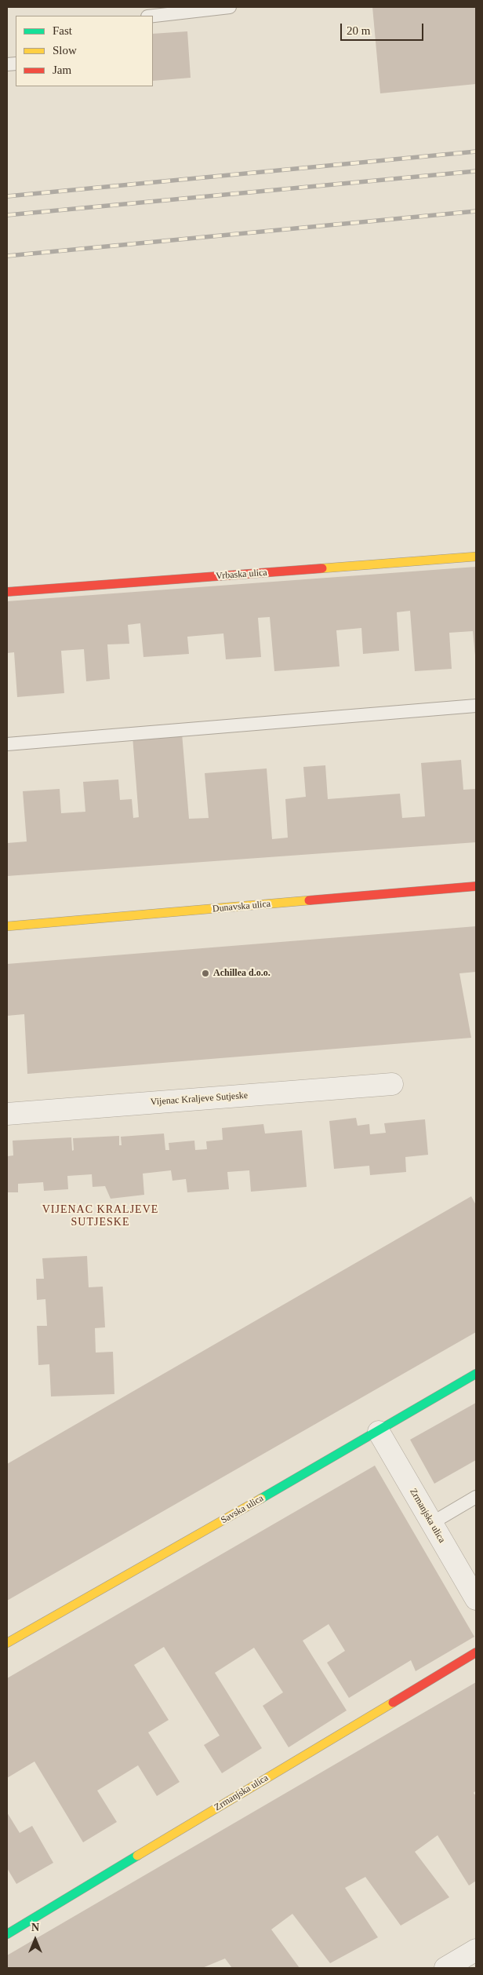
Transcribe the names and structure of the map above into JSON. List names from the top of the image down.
{
  "streets": {
    "street": [
      "Vrbaska ulica",
      "Dunavska ulica",
      "Vijenac Kraljeve Sutjeske",
      "Savska ulica",
      "Zrmanjska ulica"
    ]
  },
  "crossings": [
    ["Savska ulica", "Zrmanjska ulica"]
  ],
  "districts": ["VIJENAC KRALJEVE SUTJESKE"],
  "places": ["Achillea d.o.o."],
  "legend": ["Fast", "Slow", "Jam"],
  "scale_bar": "20 m",
  "north": "top"
}
